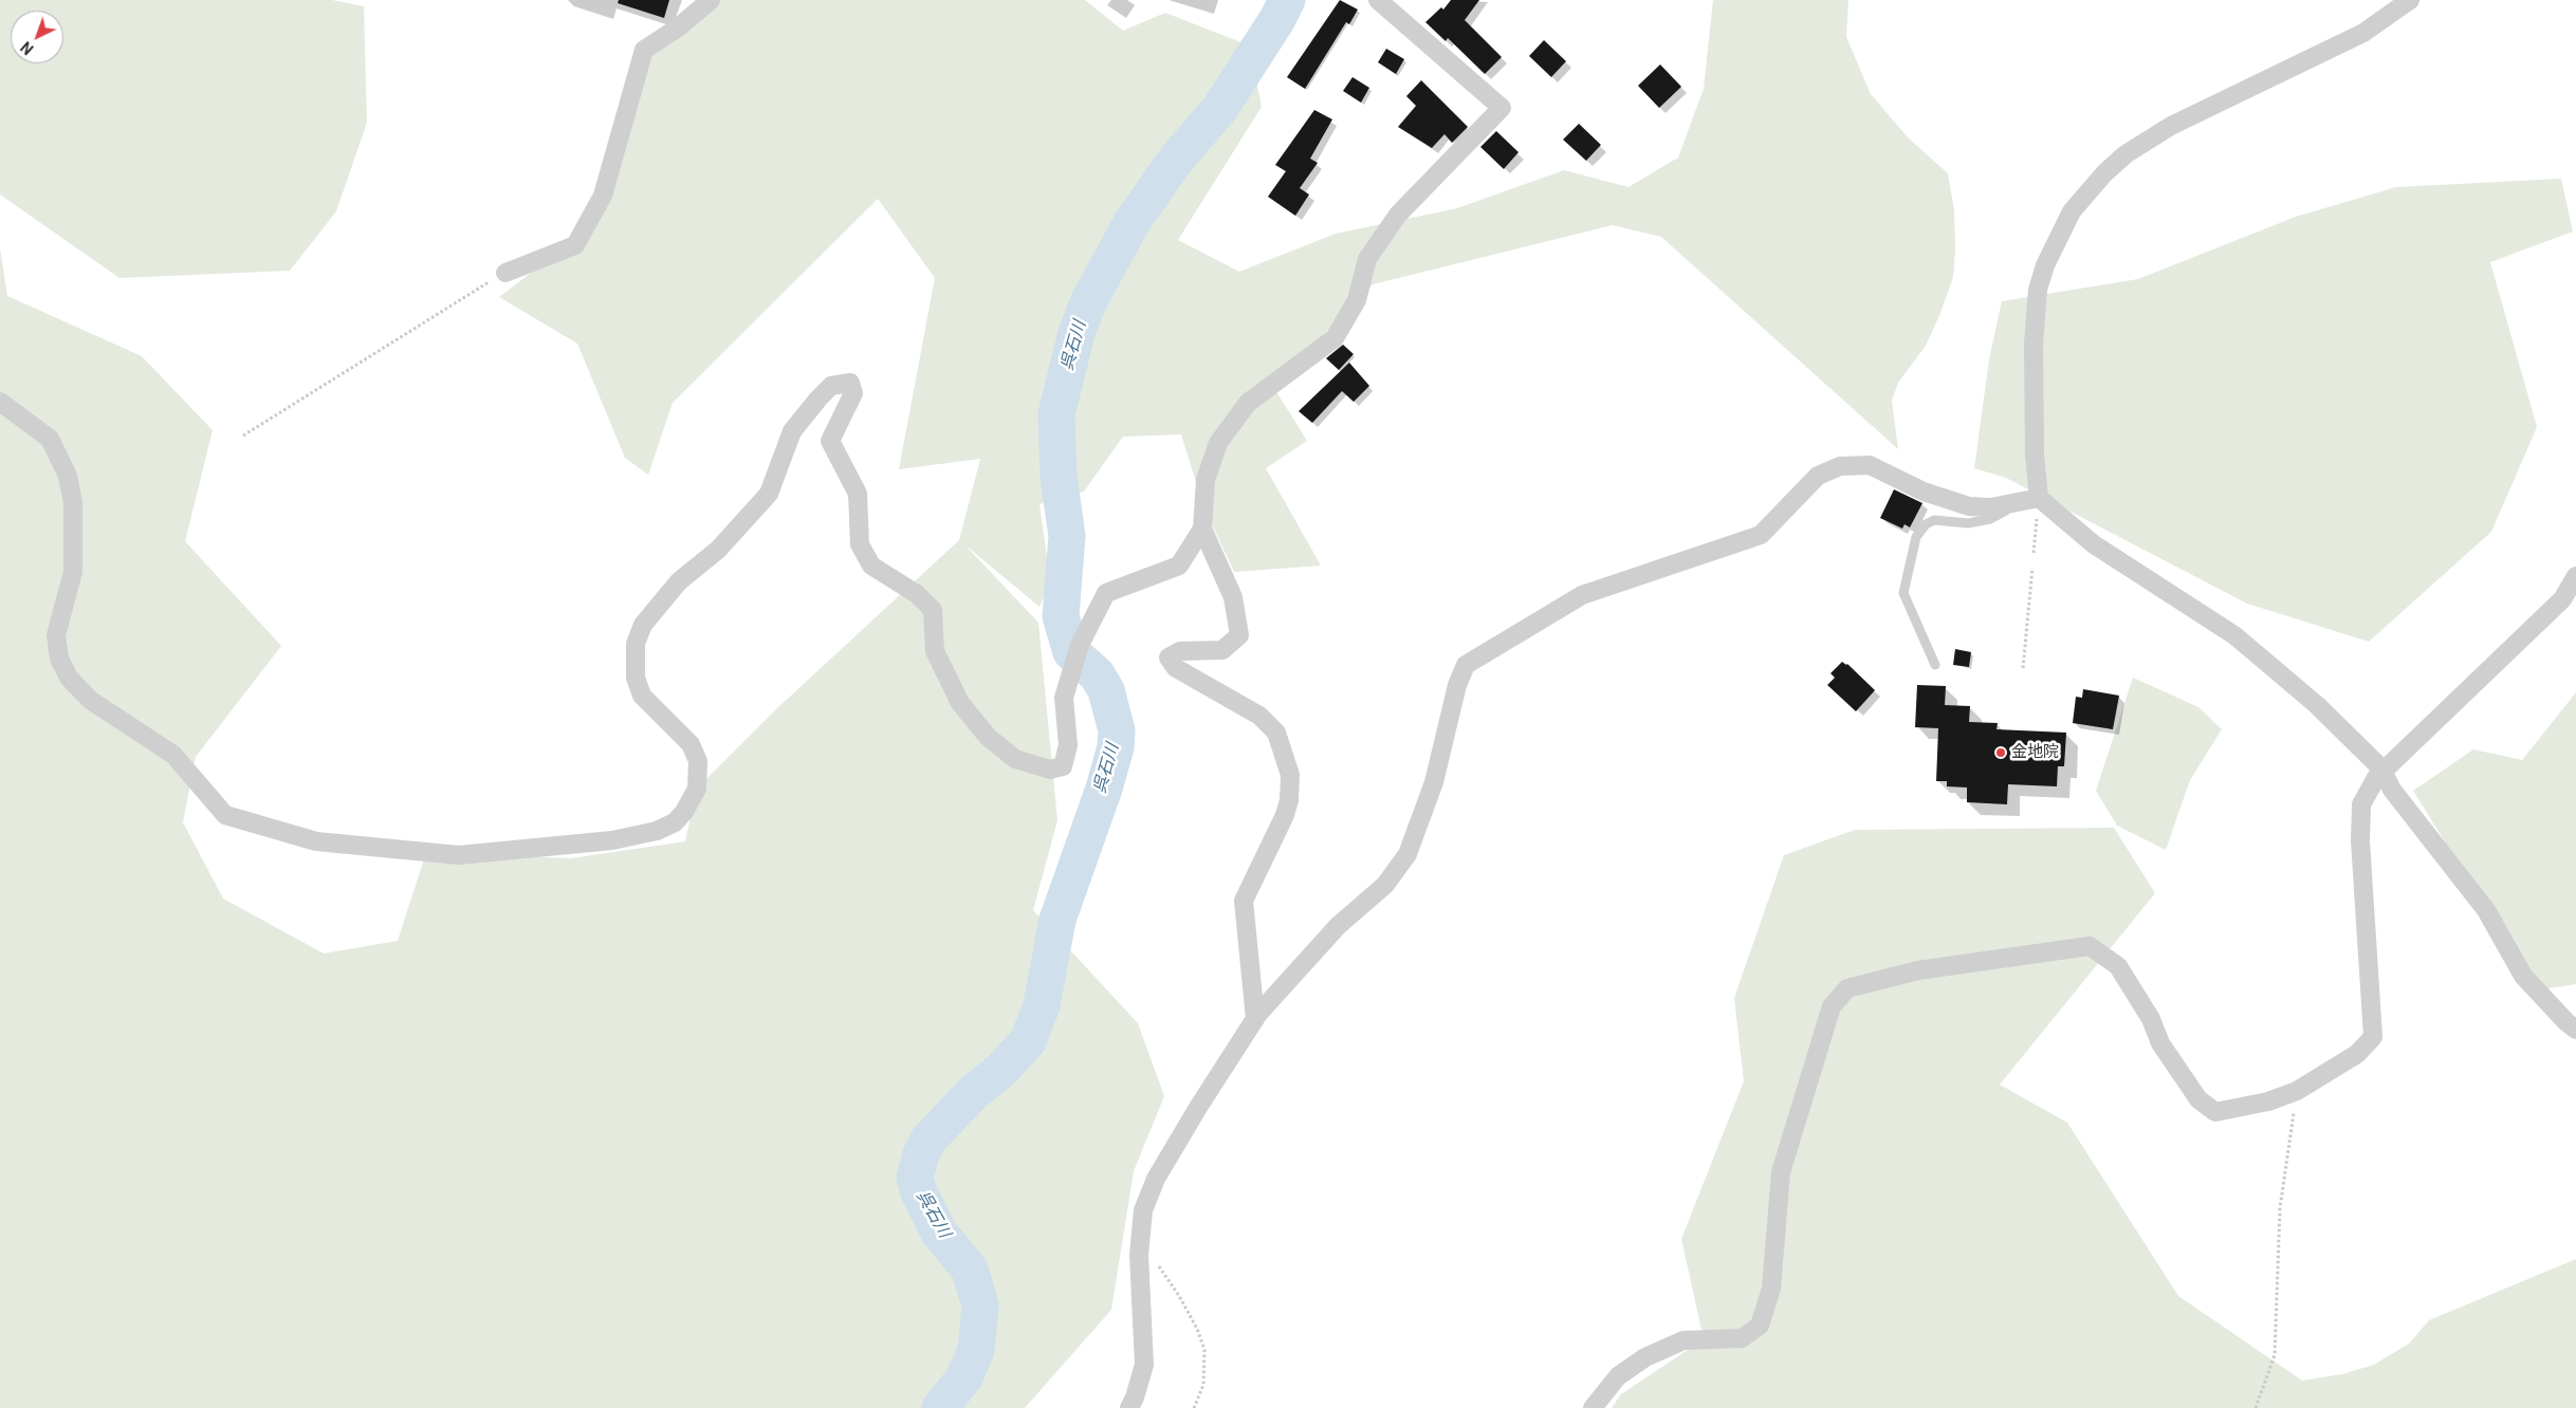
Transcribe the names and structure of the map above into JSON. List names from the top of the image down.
{
  "water": ["呉石川"],
  "places": ["金地院"],
  "north": "bottom left"
}
